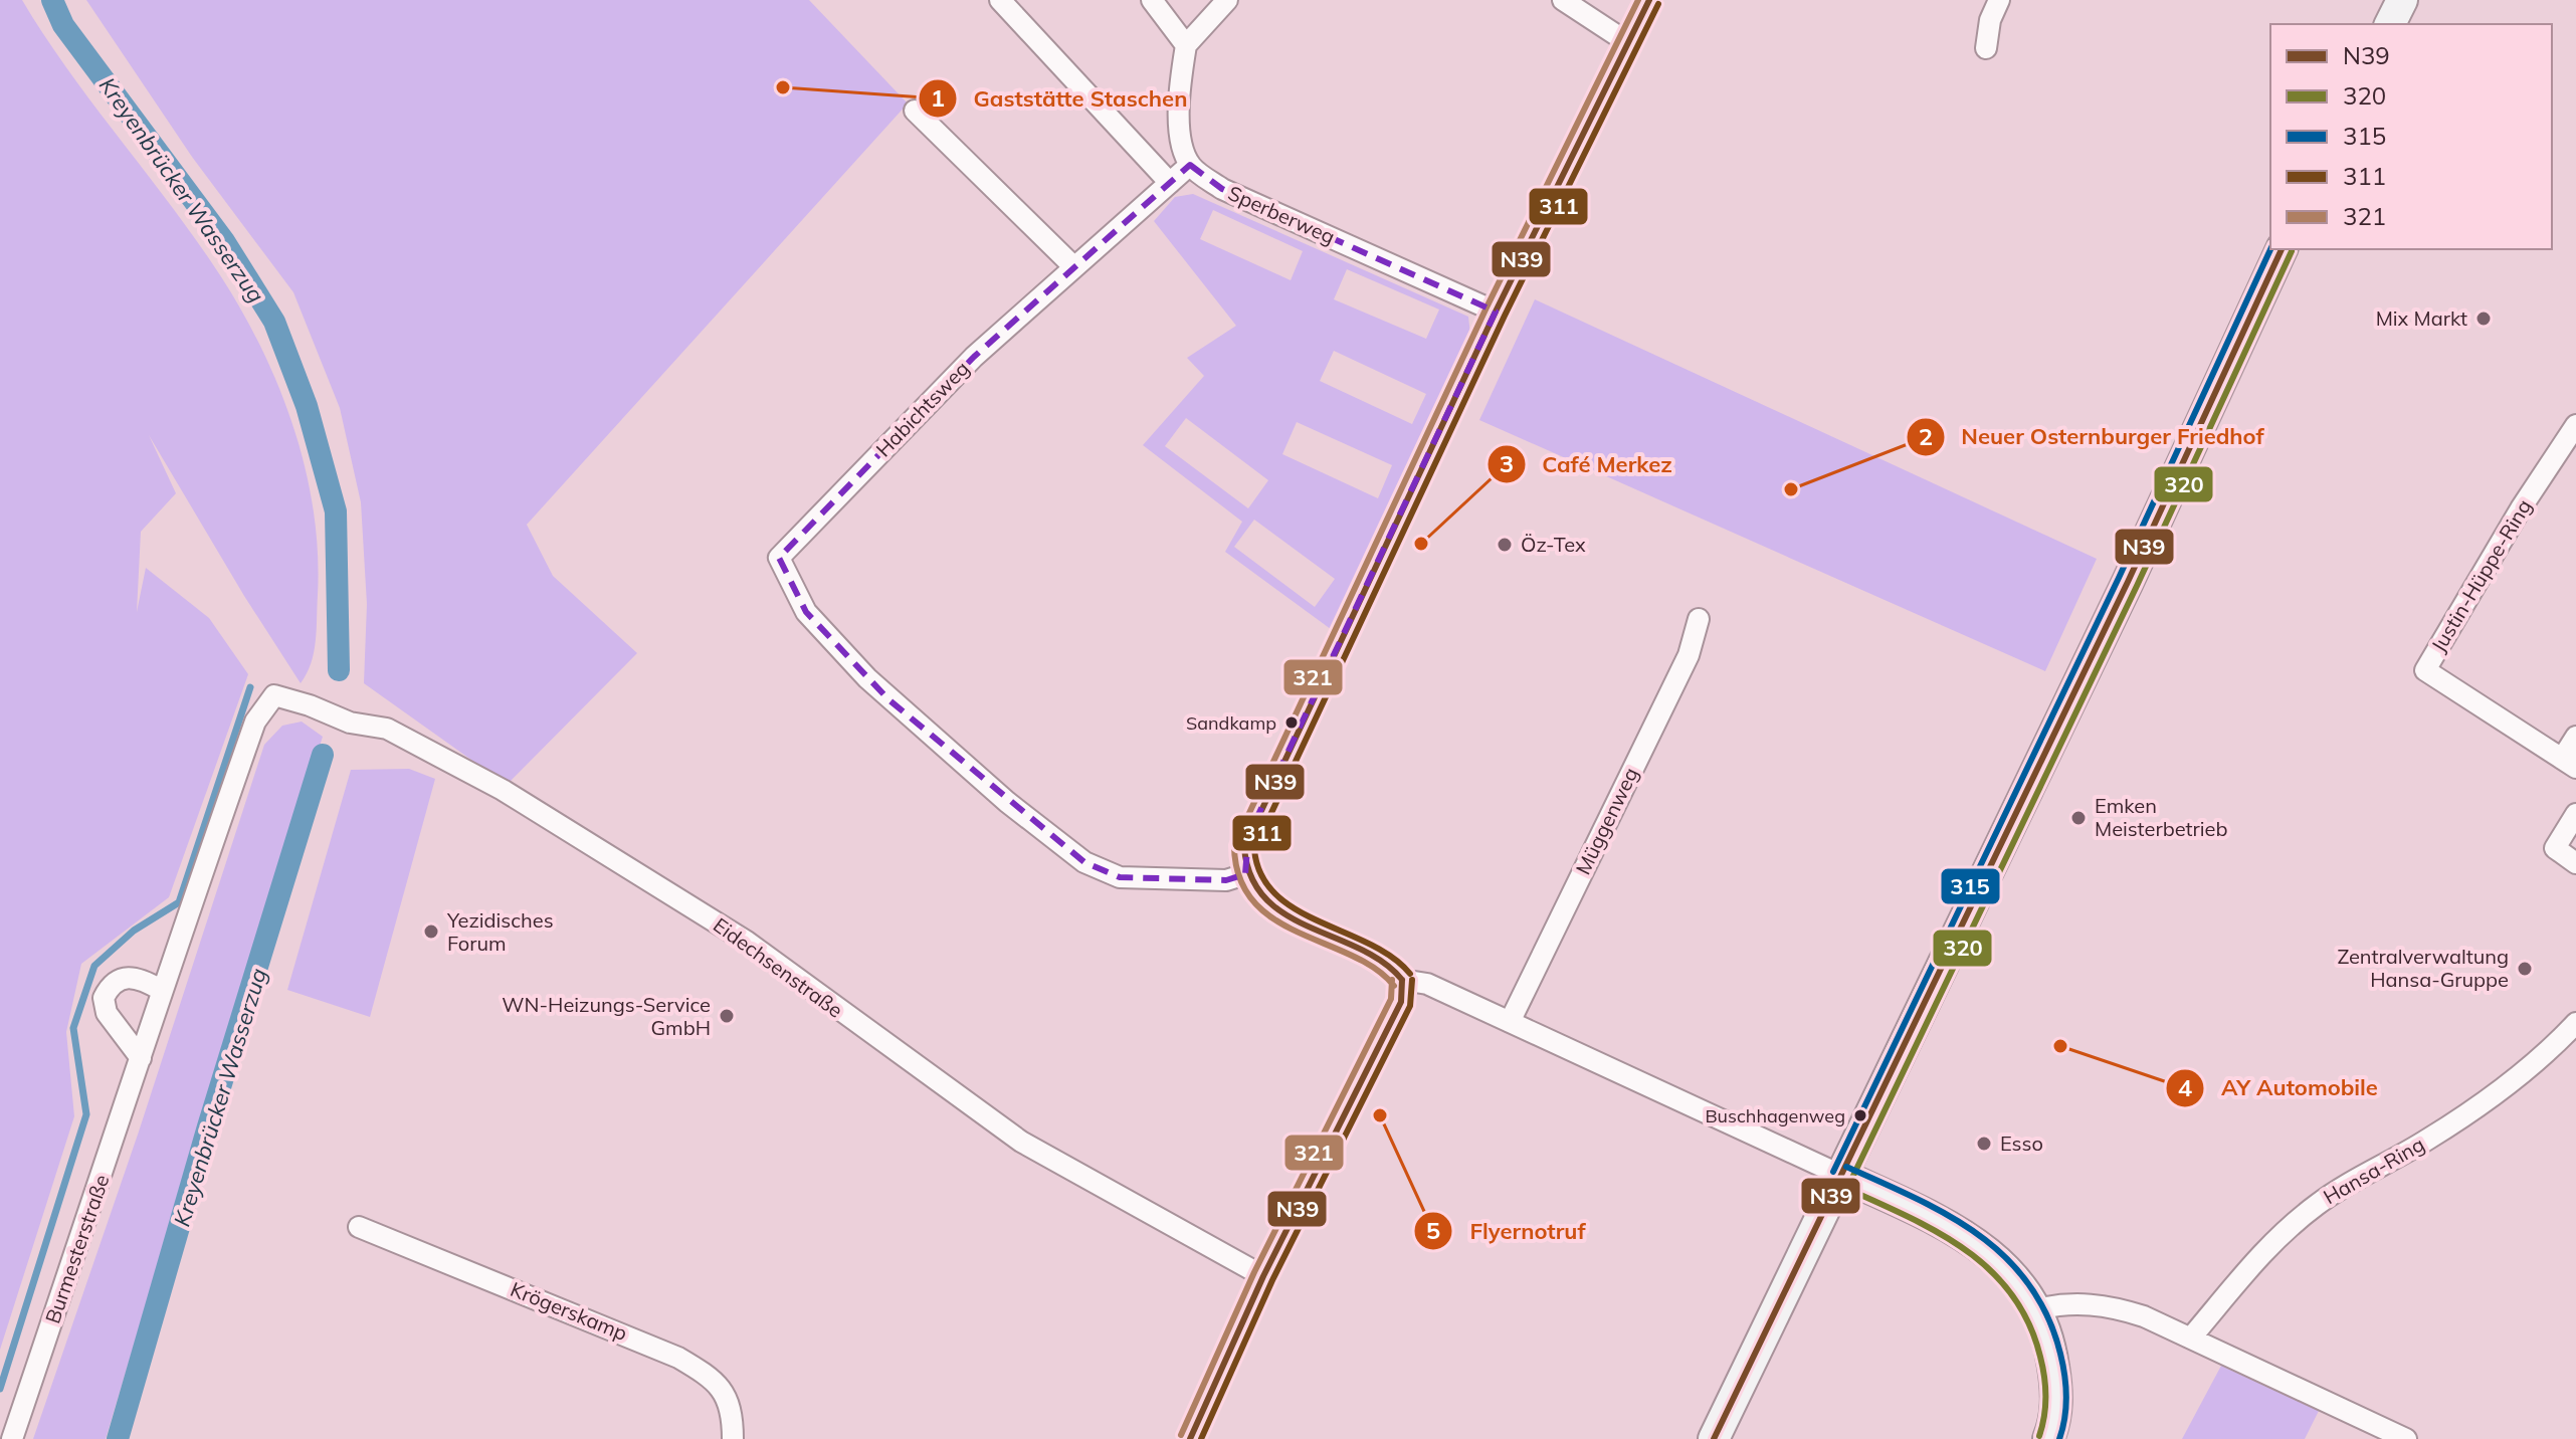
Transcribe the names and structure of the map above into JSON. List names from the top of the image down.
{
  "streets": {
    "street": [
      "Sperberweg",
      "Habichtsweg",
      "Justin-Hüppe-Ring",
      "Müggenweg",
      "Eidechsenstraße",
      "Hansa-Ring",
      "Burmesterstraße",
      "Krögerskamp"
    ]
  },
  "crossings": [
    ["Sperberweg", "Habichtsweg"],
    ["Eidechsenstraße", "Burmesterstraße"]
  ],
  "water": ["Kreyenbrücker Wasserzug"],
  "places": [
    "Gaststätte Staschen",
    "Mix Markt",
    "Neuer Osternburger Friedhof",
    "Café Merkez",
    "Öz-Tex",
    "Sandkamp",
    "Emken Meisterbetrieb",
    "Yezidisches Forum",
    "Zentralverwaltung Hansa-Gruppe",
    "WN-Heizungs-Service GmbH",
    "AY Automobile",
    "Flyernotruf",
    "Buschhagenweg",
    "Esso"
  ],
  "lines": [
    "transit line N39",
    "transit line 321",
    "transit line 311",
    "transit line 315",
    "transit line 320"
  ],
  "legend": [
    "N39",
    "320",
    "315",
    "311",
    "321"
  ]
}
